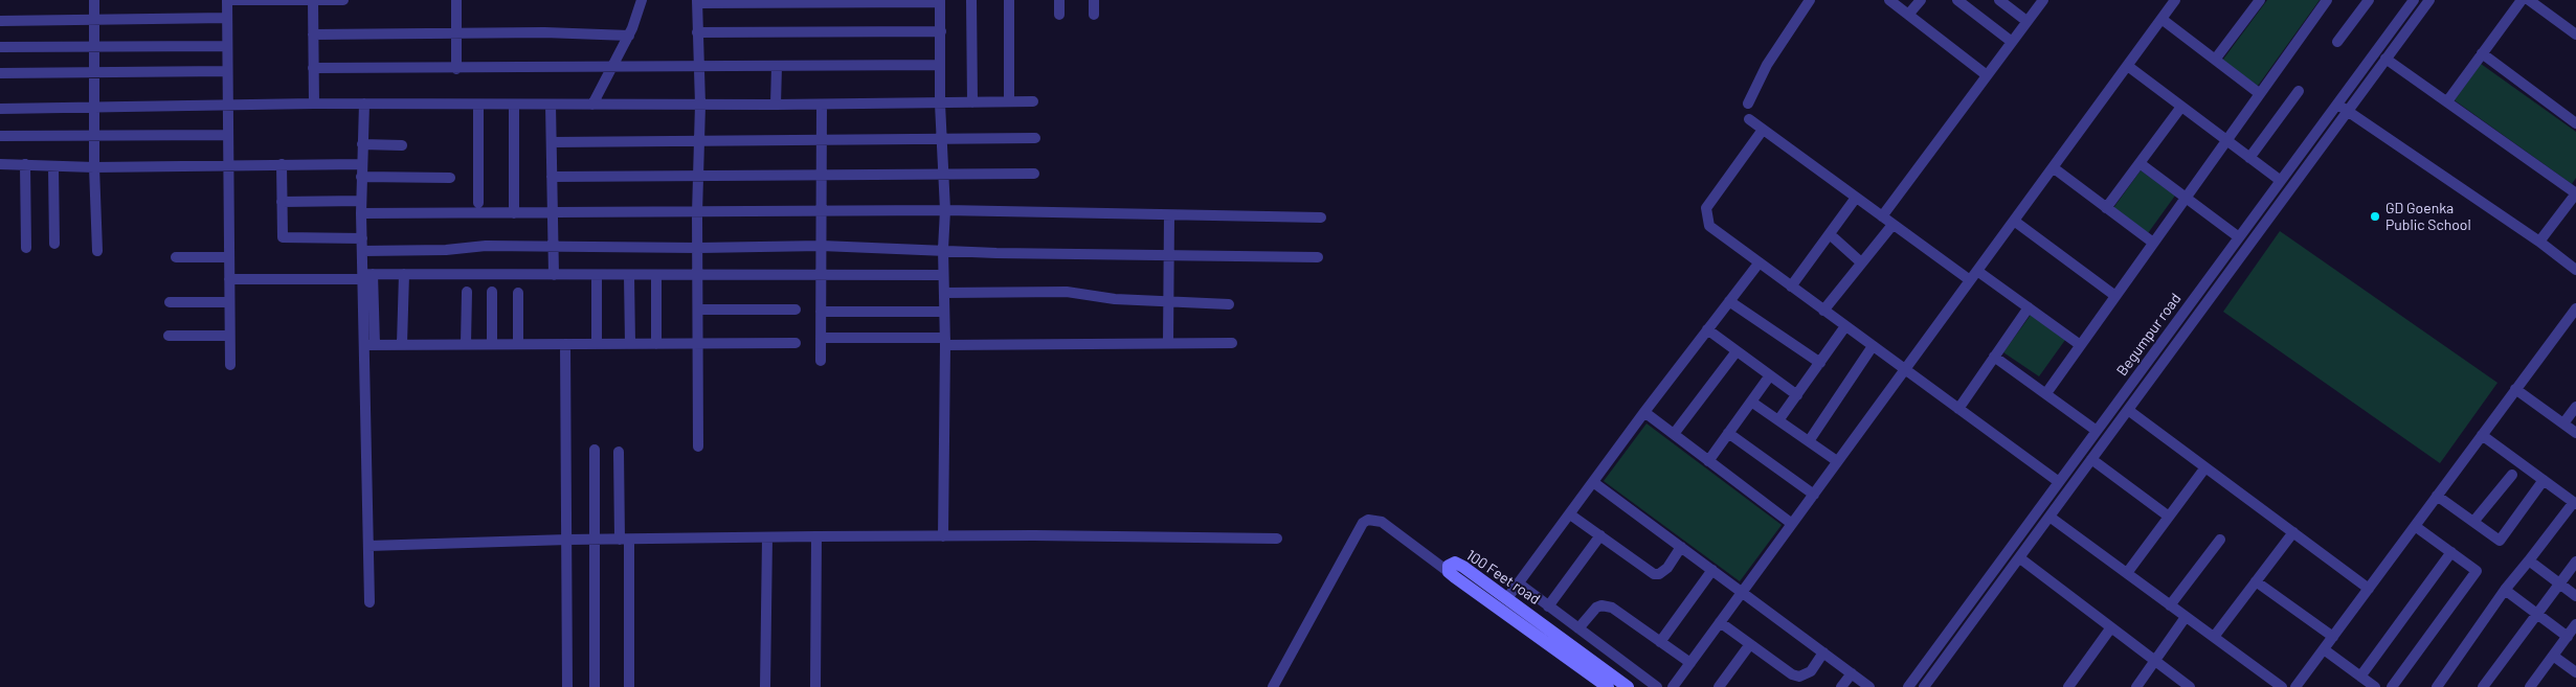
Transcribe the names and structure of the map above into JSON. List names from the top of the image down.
{
  "streets": {
    "street": ["Begumpur road", "100 Feet road"]
  },
  "places": ["GD Goenka Public School"]
}
